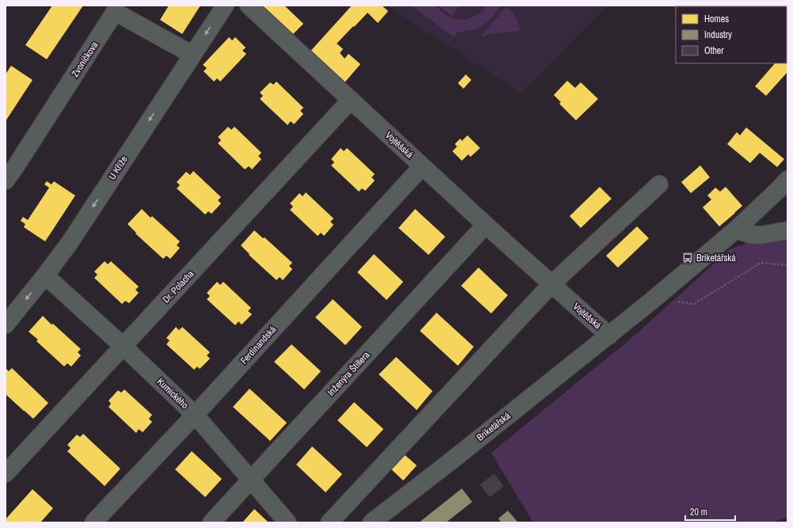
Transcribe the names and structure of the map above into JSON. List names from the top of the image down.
{
  "streets": {
    "street": [
      "Zvoníčkova",
      "Vojtěšská",
      "U Kříže",
      "Dr. Polacha",
      "Ferdinandská",
      "Inženýra Štillera",
      "Kumického",
      "Briketářská"
    ]
  },
  "crossings": [
    ["Zvoníčkova", "U Kříže"],
    ["Vojtěšská", "Dr. Polacha"],
    ["Vojtěšská", "Ferdinandská"],
    ["Vojtěšská", "Inženýra Štillera"],
    ["Vojtěšská", "Briketářská"],
    ["U Kříže", "Kumického"],
    ["Dr. Polacha", "Kumického"],
    ["Ferdinandská", "Kumického"],
    ["Inženýra Štillera", "Kumického"]
  ],
  "one_way": ["U Kříže"],
  "places": {
    "bus stop": ["Briketářská"]
  },
  "legend": ["Homes", "Industry", "Other"],
  "scale_bar": "20 m"
}
